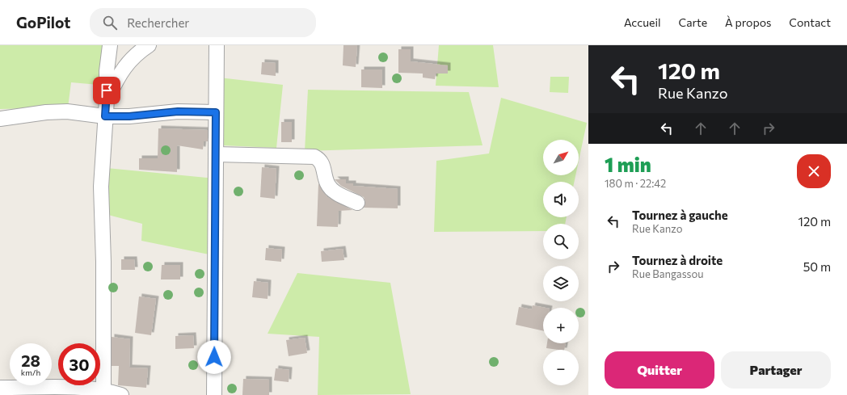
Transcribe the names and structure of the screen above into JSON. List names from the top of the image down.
{
  "north": "top right",
  "page": {
    "header": "GoPilot",
    "search": "Rechercher",
    "nav": [
      "Accueil",
      "Carte",
      "À propos",
      "Contact"
    ],
    "turn": ["120 m", "Rue Kanzo"],
    "map_buttons": ["+", "−"],
    "heading": ["1 min", "180 m · 22:42"],
    "list": [
      {
        "name": "Tournez à gauche",
        "note": "Rue Kanzo",
        "value": "120 m"
      },
      {
        "name": "Tournez à droite",
        "note": "Rue Bangassou",
        "value": "50 m"
      }
    ],
    "speed": "28 km/h",
    "limit": "30",
    "buttons": ["Quitter", "Partager"]
  }
}
